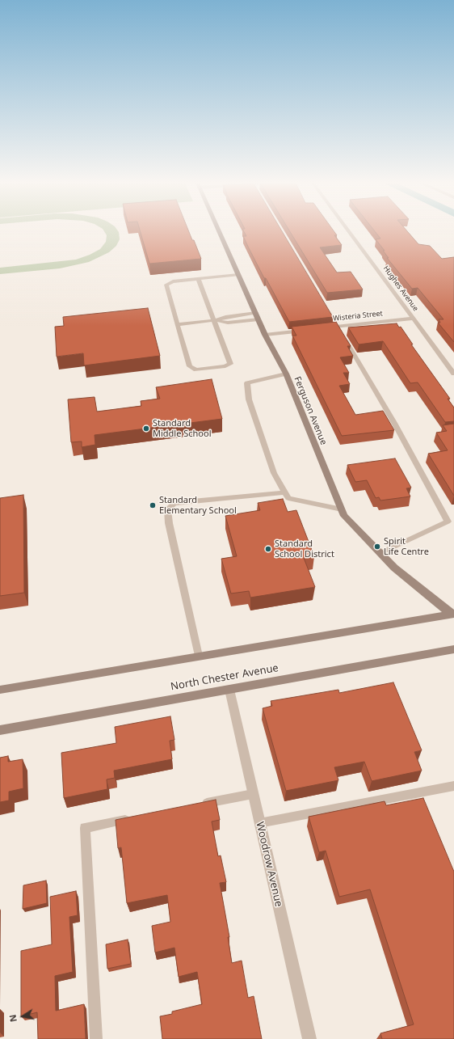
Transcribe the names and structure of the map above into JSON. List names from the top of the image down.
{
  "streets": {
    "street": [
      "Hughes Avenue",
      "Wisteria Street",
      "Ferguson Avenue",
      "North Chester Avenue",
      "Woodrow Avenue"
    ]
  },
  "crossings": [
    ["Hughes Avenue", "Wisteria Street"],
    ["North Chester Avenue", "Woodrow Avenue"]
  ],
  "places": [
    "Standard Middle School",
    "Standard Elementary School",
    "Spirit Life Centre",
    "Standard School District"
  ],
  "north": "left"
}
